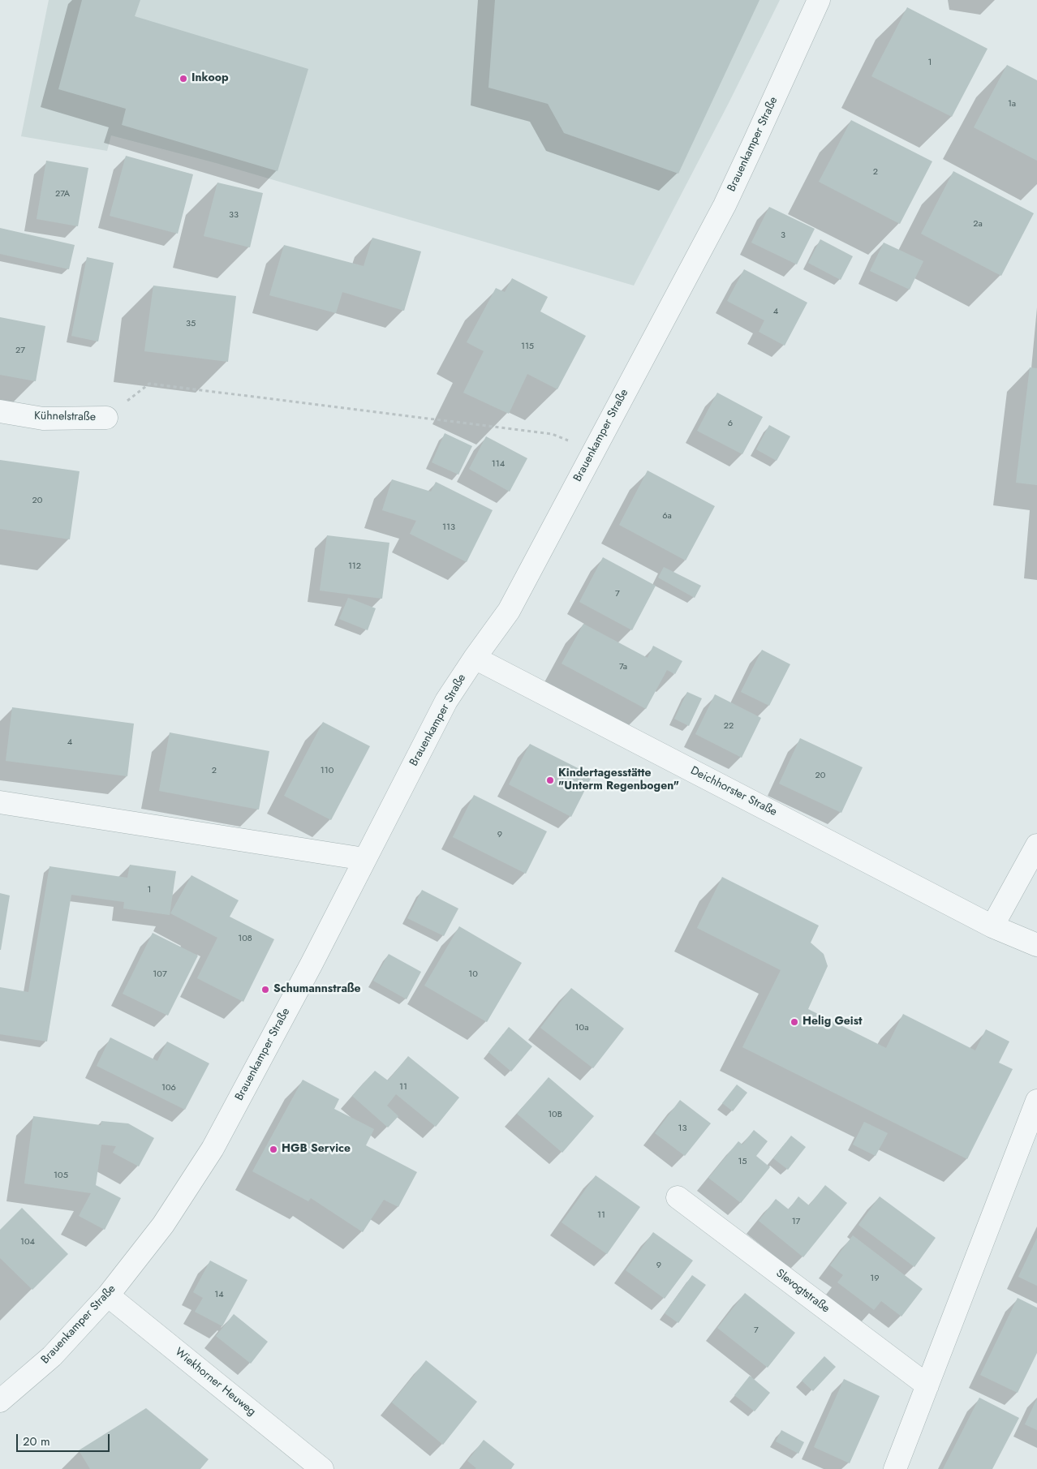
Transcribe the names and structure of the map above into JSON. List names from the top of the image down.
{
  "streets": {
    "street": [
      "Brauenkamper Straße",
      "Kühnelstraße",
      "Deichhorster Straße",
      "Slevogtstraße",
      "Wiekhorner Heuweg"
    ]
  },
  "crossings": [
    ["Brauenkamper Straße", "Deichhorster Straße"],
    ["Brauenkamper Straße", "Wiekhorner Heuweg"]
  ],
  "places": [
    "Inkoop",
    "Kindertagesstätte \"Unterm Regenbogen\"",
    "Schumannstraße",
    "Helig Geist",
    "HGB Service"
  ],
  "house_numbers": [
    "1",
    "1a",
    "2",
    "27A",
    "33",
    "2a",
    "3",
    "4",
    "35",
    "115",
    "27",
    "6",
    "114",
    "20",
    "6a",
    "113",
    "112",
    "7",
    "7a",
    "22",
    "4",
    "2",
    "110",
    "20",
    "9",
    "1",
    "108",
    "107",
    "10",
    "10a",
    "11",
    "106",
    "10B",
    "13",
    "15",
    "105",
    "11",
    "17",
    "104",
    "9",
    "19",
    "14",
    "7"
  ],
  "scale_bar": "20 m"
}
